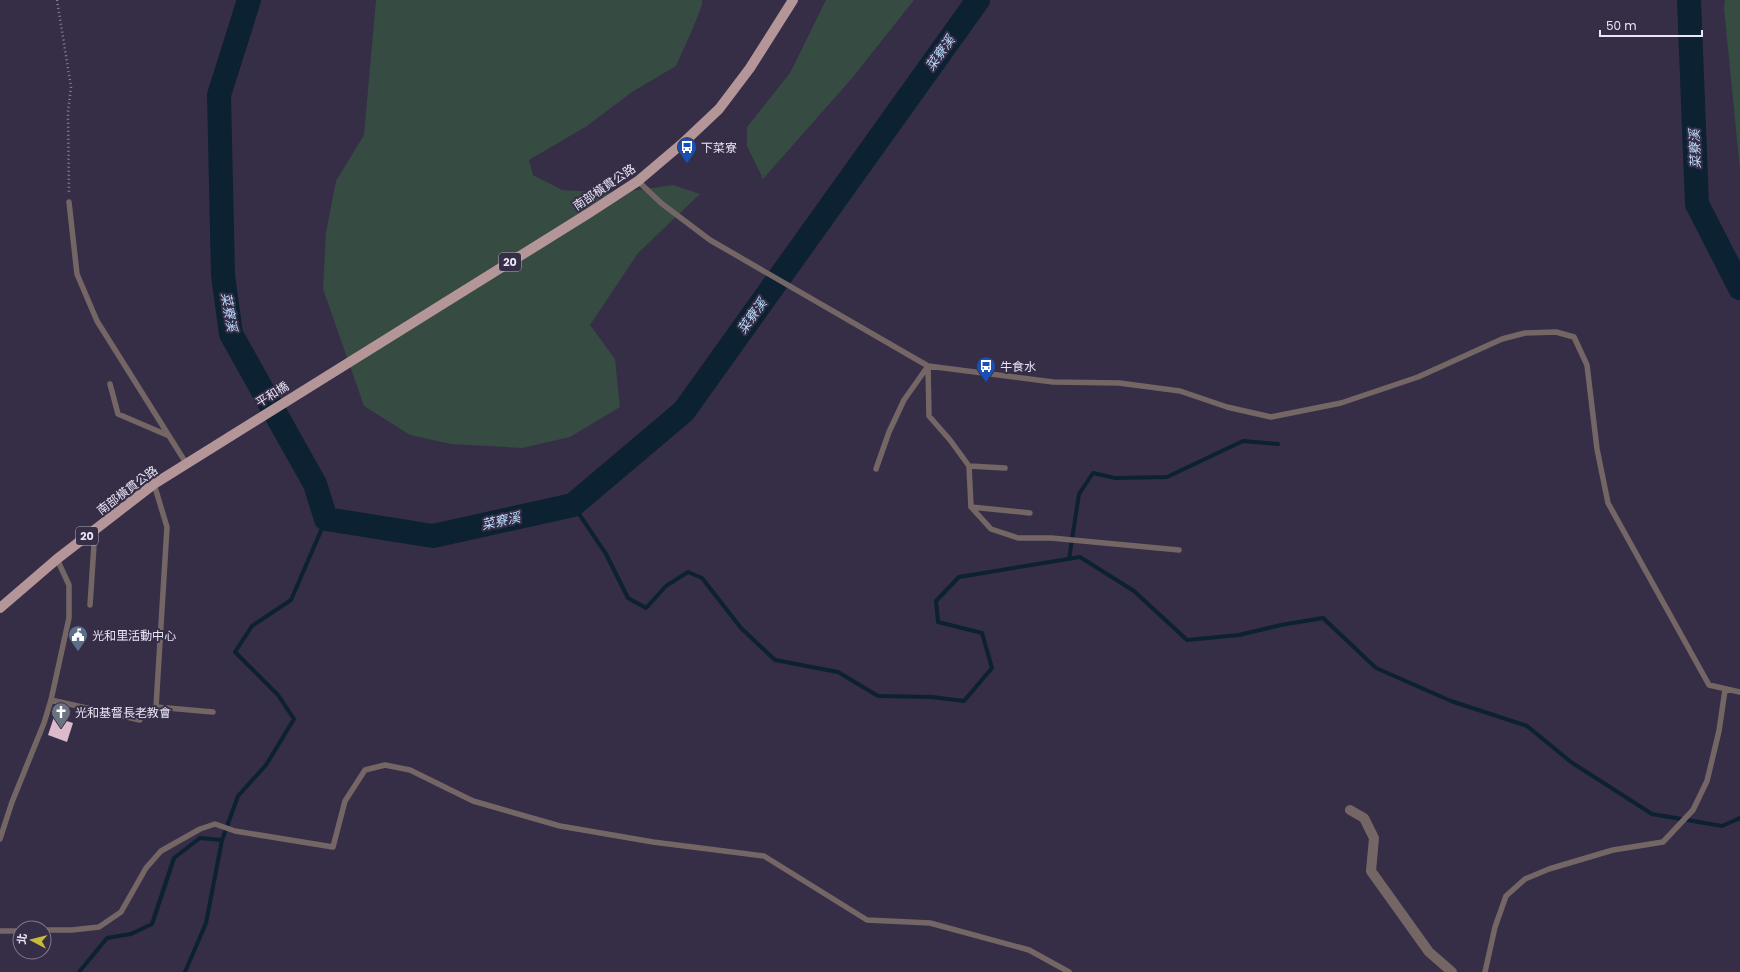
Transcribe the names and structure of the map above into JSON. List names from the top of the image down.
{
  "streets": {
    "main road": ["南部橫貫公路", "20", "平和橋"]
  },
  "crossings": [
    ["南部橫貫公路", "平和橋"]
  ],
  "water": ["菜竂溪"],
  "places": {
    "bus stop": ["下菜寮", "牛食水"],
    "public building": ["光和里活動中心"],
    "church": ["光和基督長老教會"]
  },
  "scale_bar": "50 m",
  "north": "left"
}
